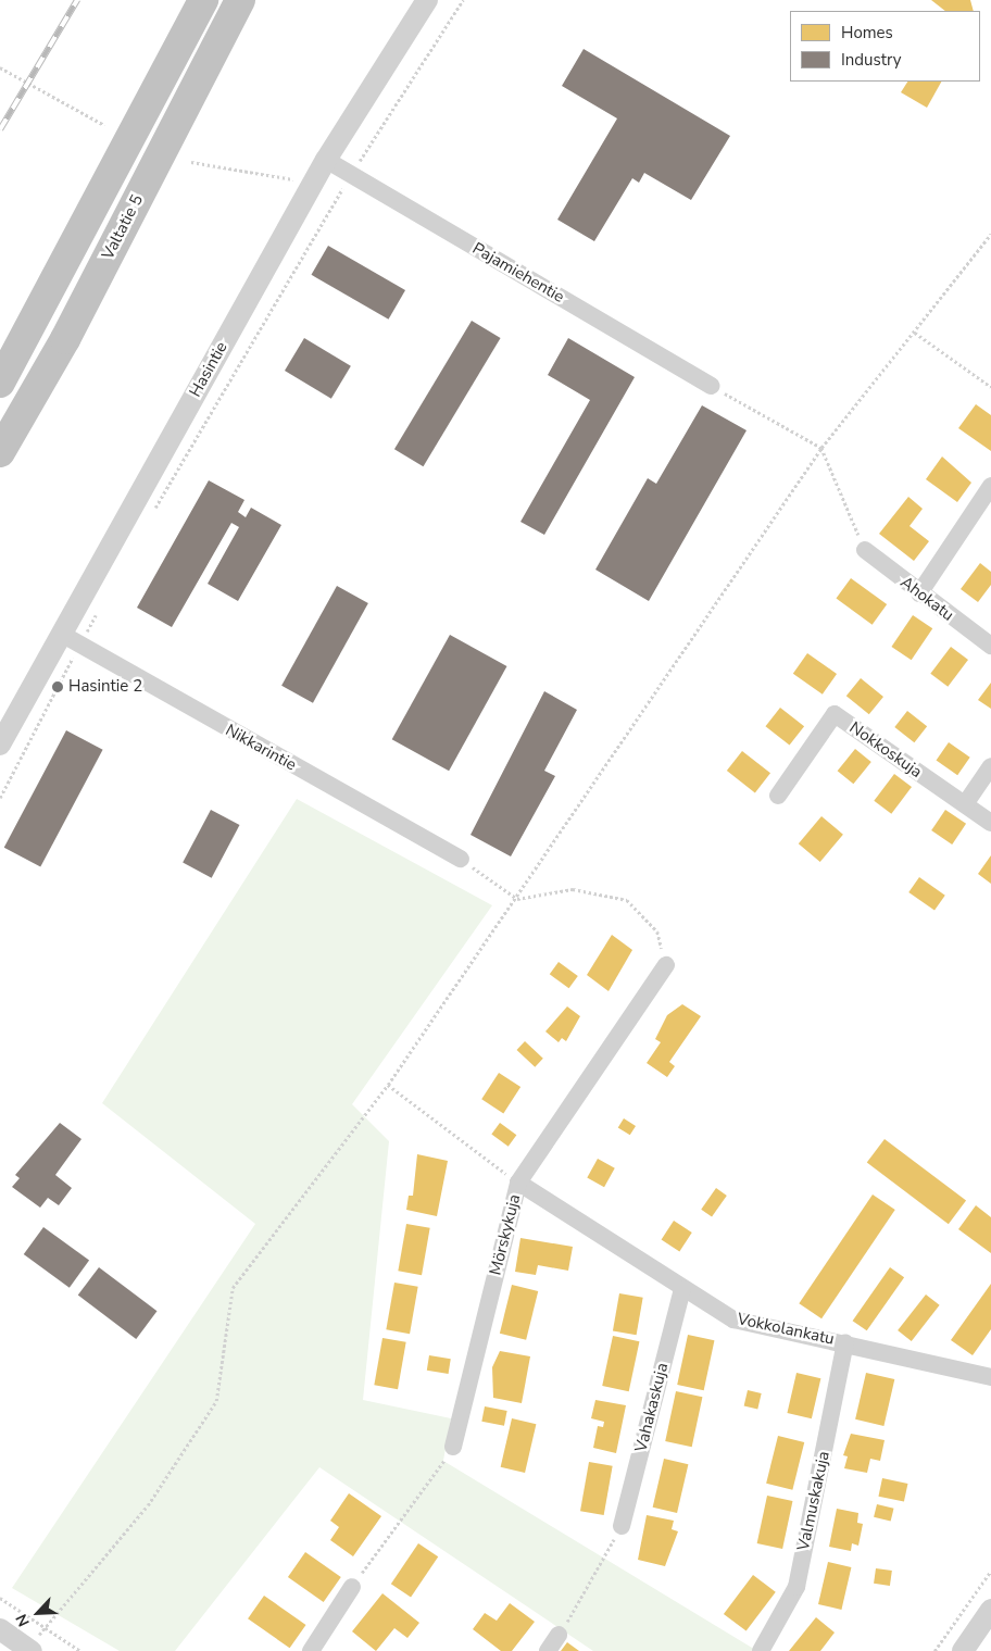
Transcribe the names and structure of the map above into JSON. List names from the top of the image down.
{
  "streets": {
    "highway": ["Valtatie 5"],
    "street": [
      "Pajamiehentie",
      "Hasintie",
      "Ahokatu",
      "Nikkarintie",
      "Nokkoskuja",
      "Mörskykuja",
      "Vokkolankatu",
      "Vahakaskuja",
      "Valmuskakuja"
    ]
  },
  "crossings": [
    ["Pajamiehentie", "Hasintie"],
    ["Hasintie", "Nikkarintie"],
    ["Mörskykuja", "Vokkolankatu"],
    ["Vokkolankatu", "Vahakaskuja"],
    ["Vokkolankatu", "Valmuskakuja"]
  ],
  "places": ["Hasintie 2"],
  "legend": ["Homes", "Industry"],
  "north": "bottom left"
}
